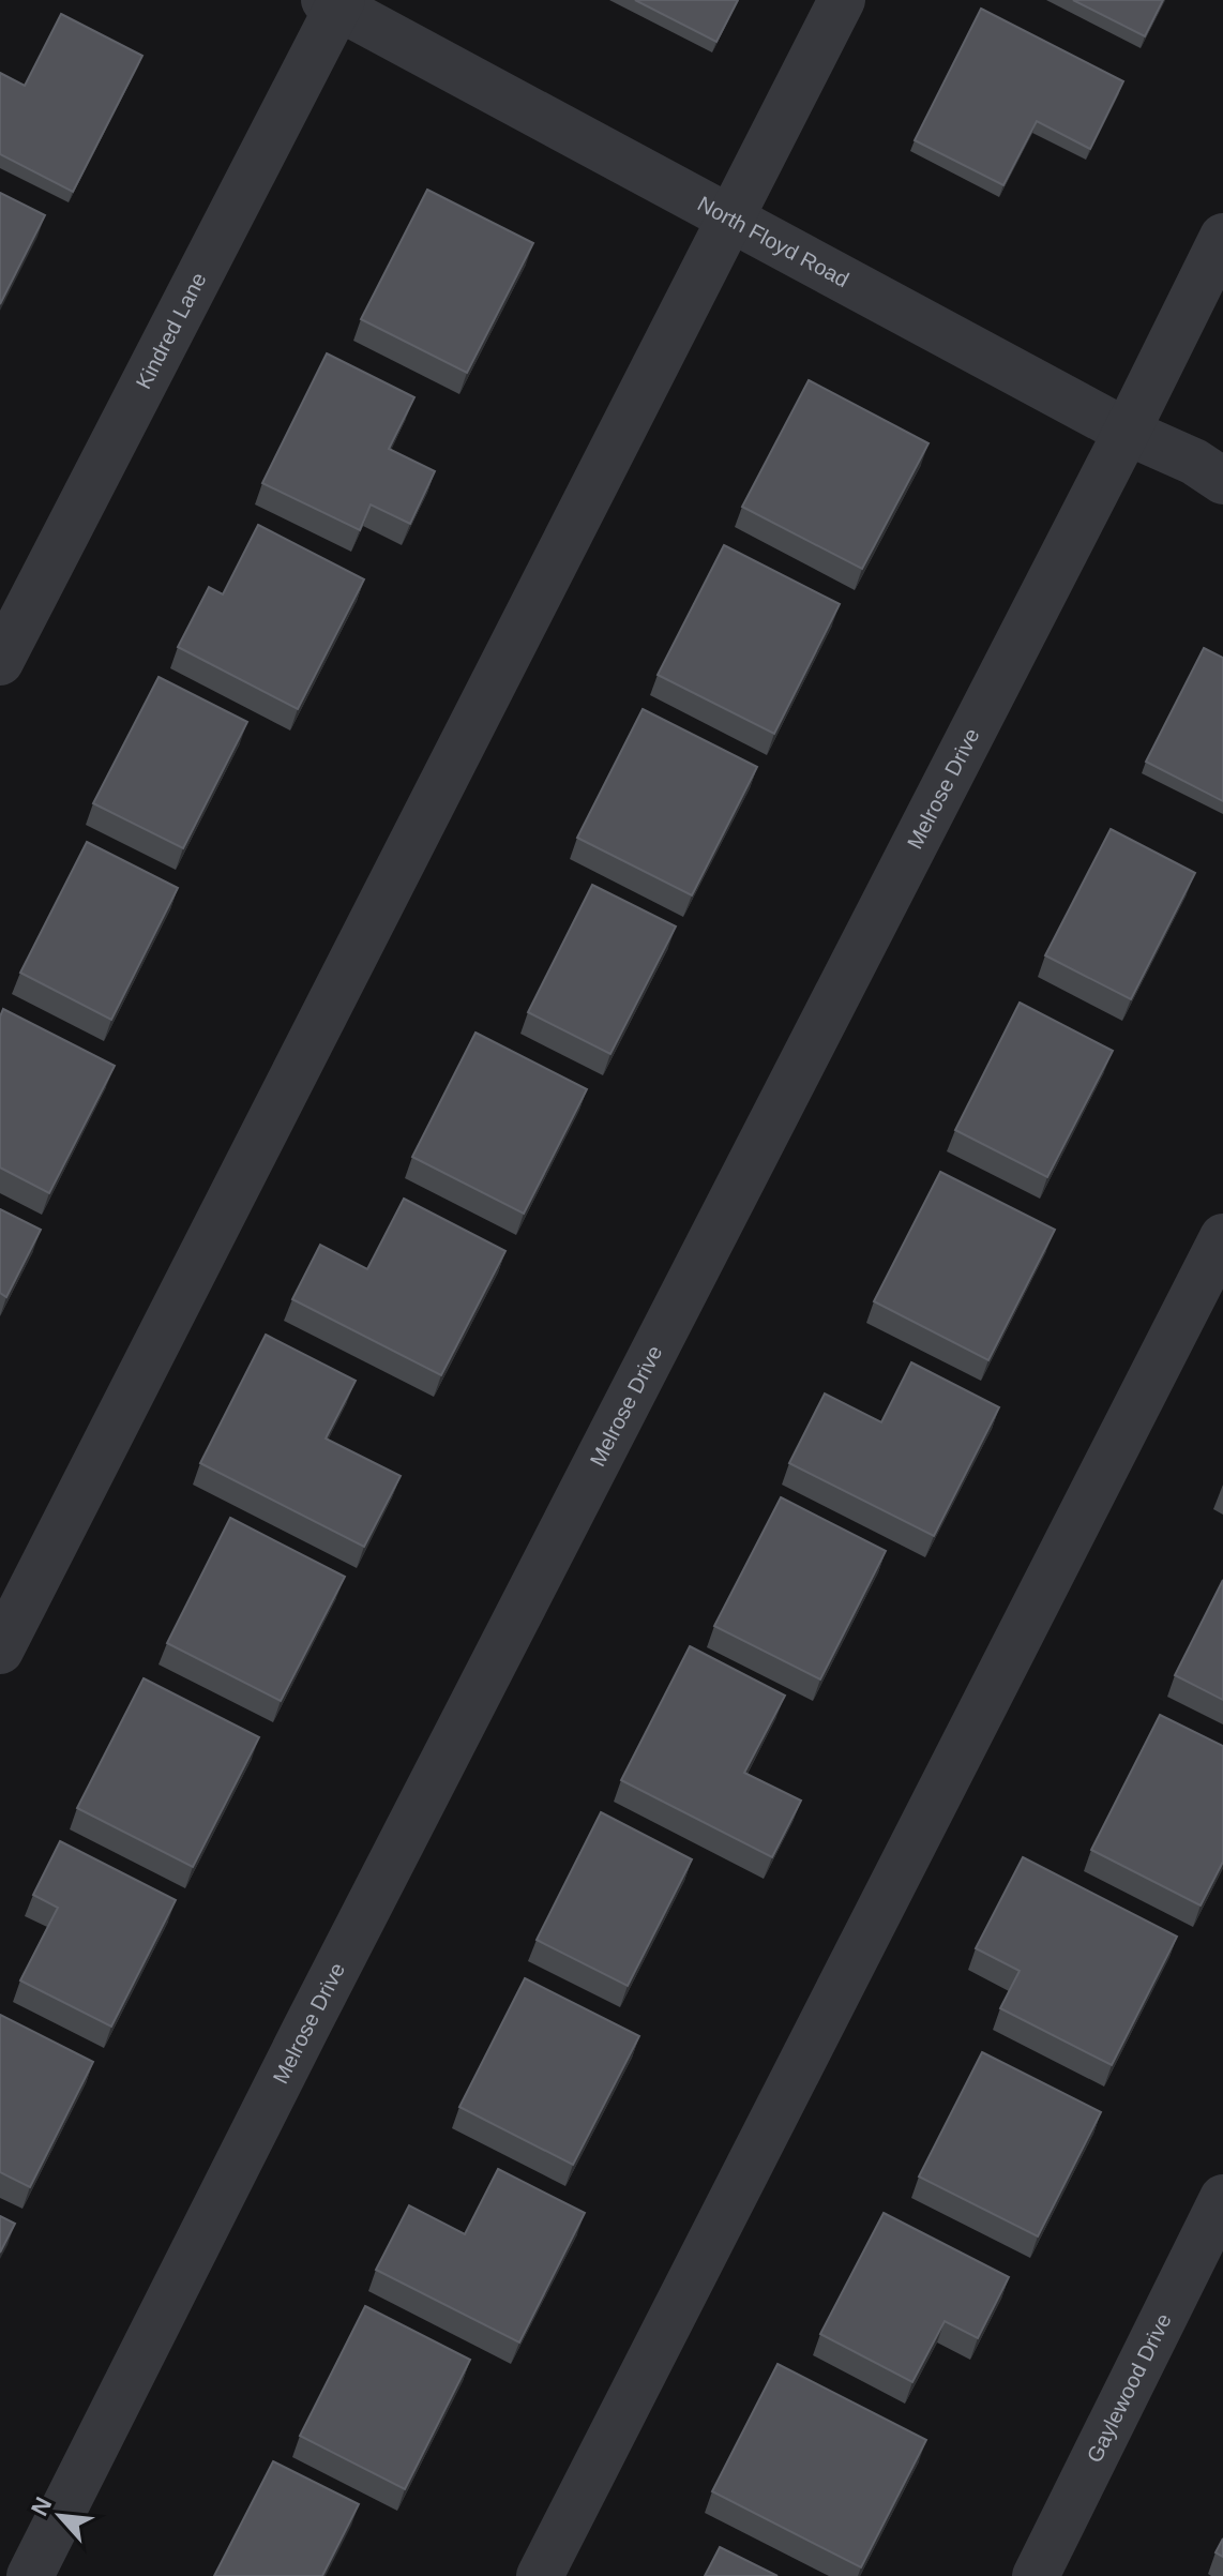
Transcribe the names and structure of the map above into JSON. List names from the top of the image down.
{
  "streets": {
    "street": [
      "North Floyd Road",
      "Kindred Lane",
      "Melrose Drive",
      "Gaylewood Drive"
    ]
  },
  "crossings": [
    ["North Floyd Road", "Kindred Lane"],
    ["North Floyd Road", "Melrose Drive"]
  ],
  "north": "top left"
}
